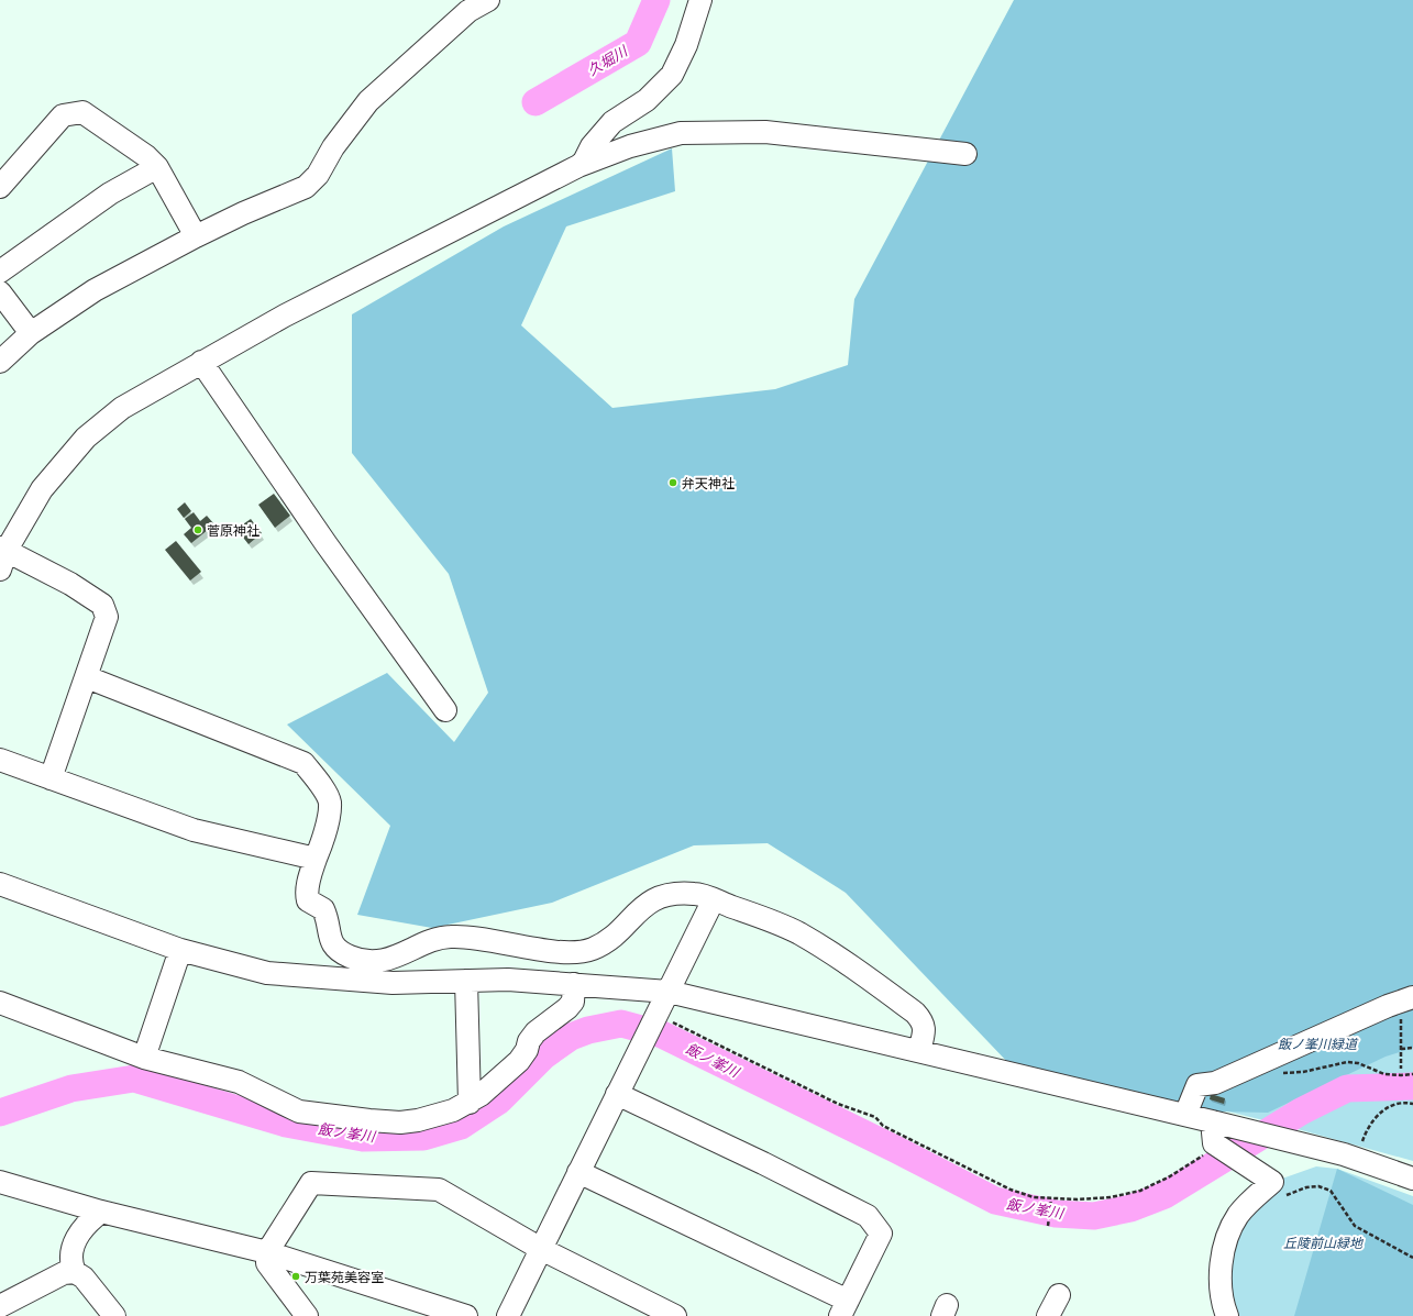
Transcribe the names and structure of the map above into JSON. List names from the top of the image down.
{
  "water": ["久堀川", "飯ノ峯川"],
  "parks": ["飯ノ峯川緑道", "丘陵前山緑地"],
  "places": ["弁天神社", "菅原神社", "万葉苑美容室"]
}
